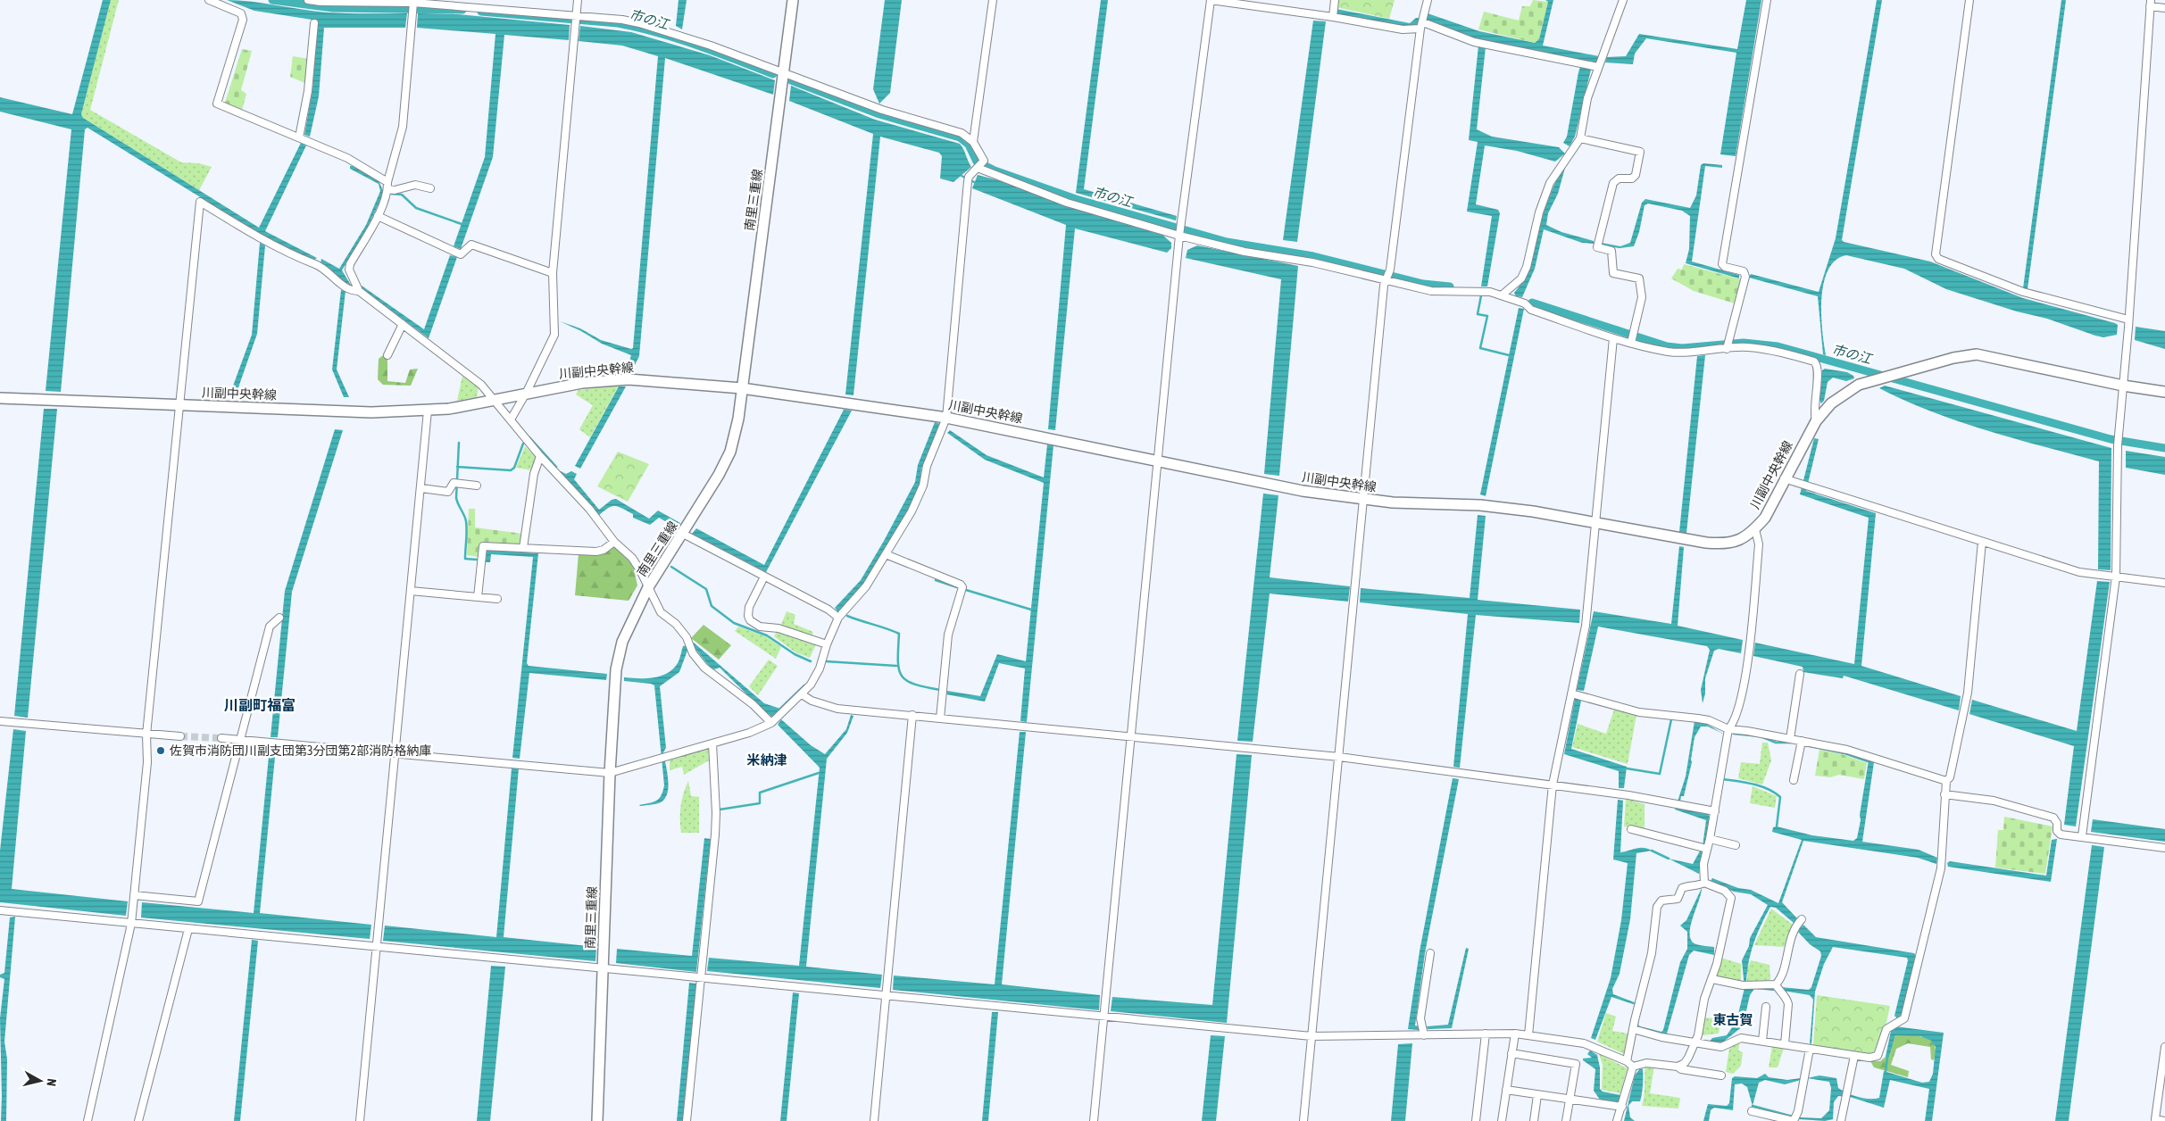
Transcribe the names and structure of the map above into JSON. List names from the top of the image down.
{
  "streets": {
    "street": ["南里三重線", "川副中央幹線"]
  },
  "crossings": [
    ["南里三重線", "川副中央幹線"]
  ],
  "districts": ["川副町福富", "米納津", "東古賀"],
  "water": ["市の江"],
  "places": ["佐賀市消防団川副支団第3分団第2部消防格納庫"],
  "north": "right"
}
